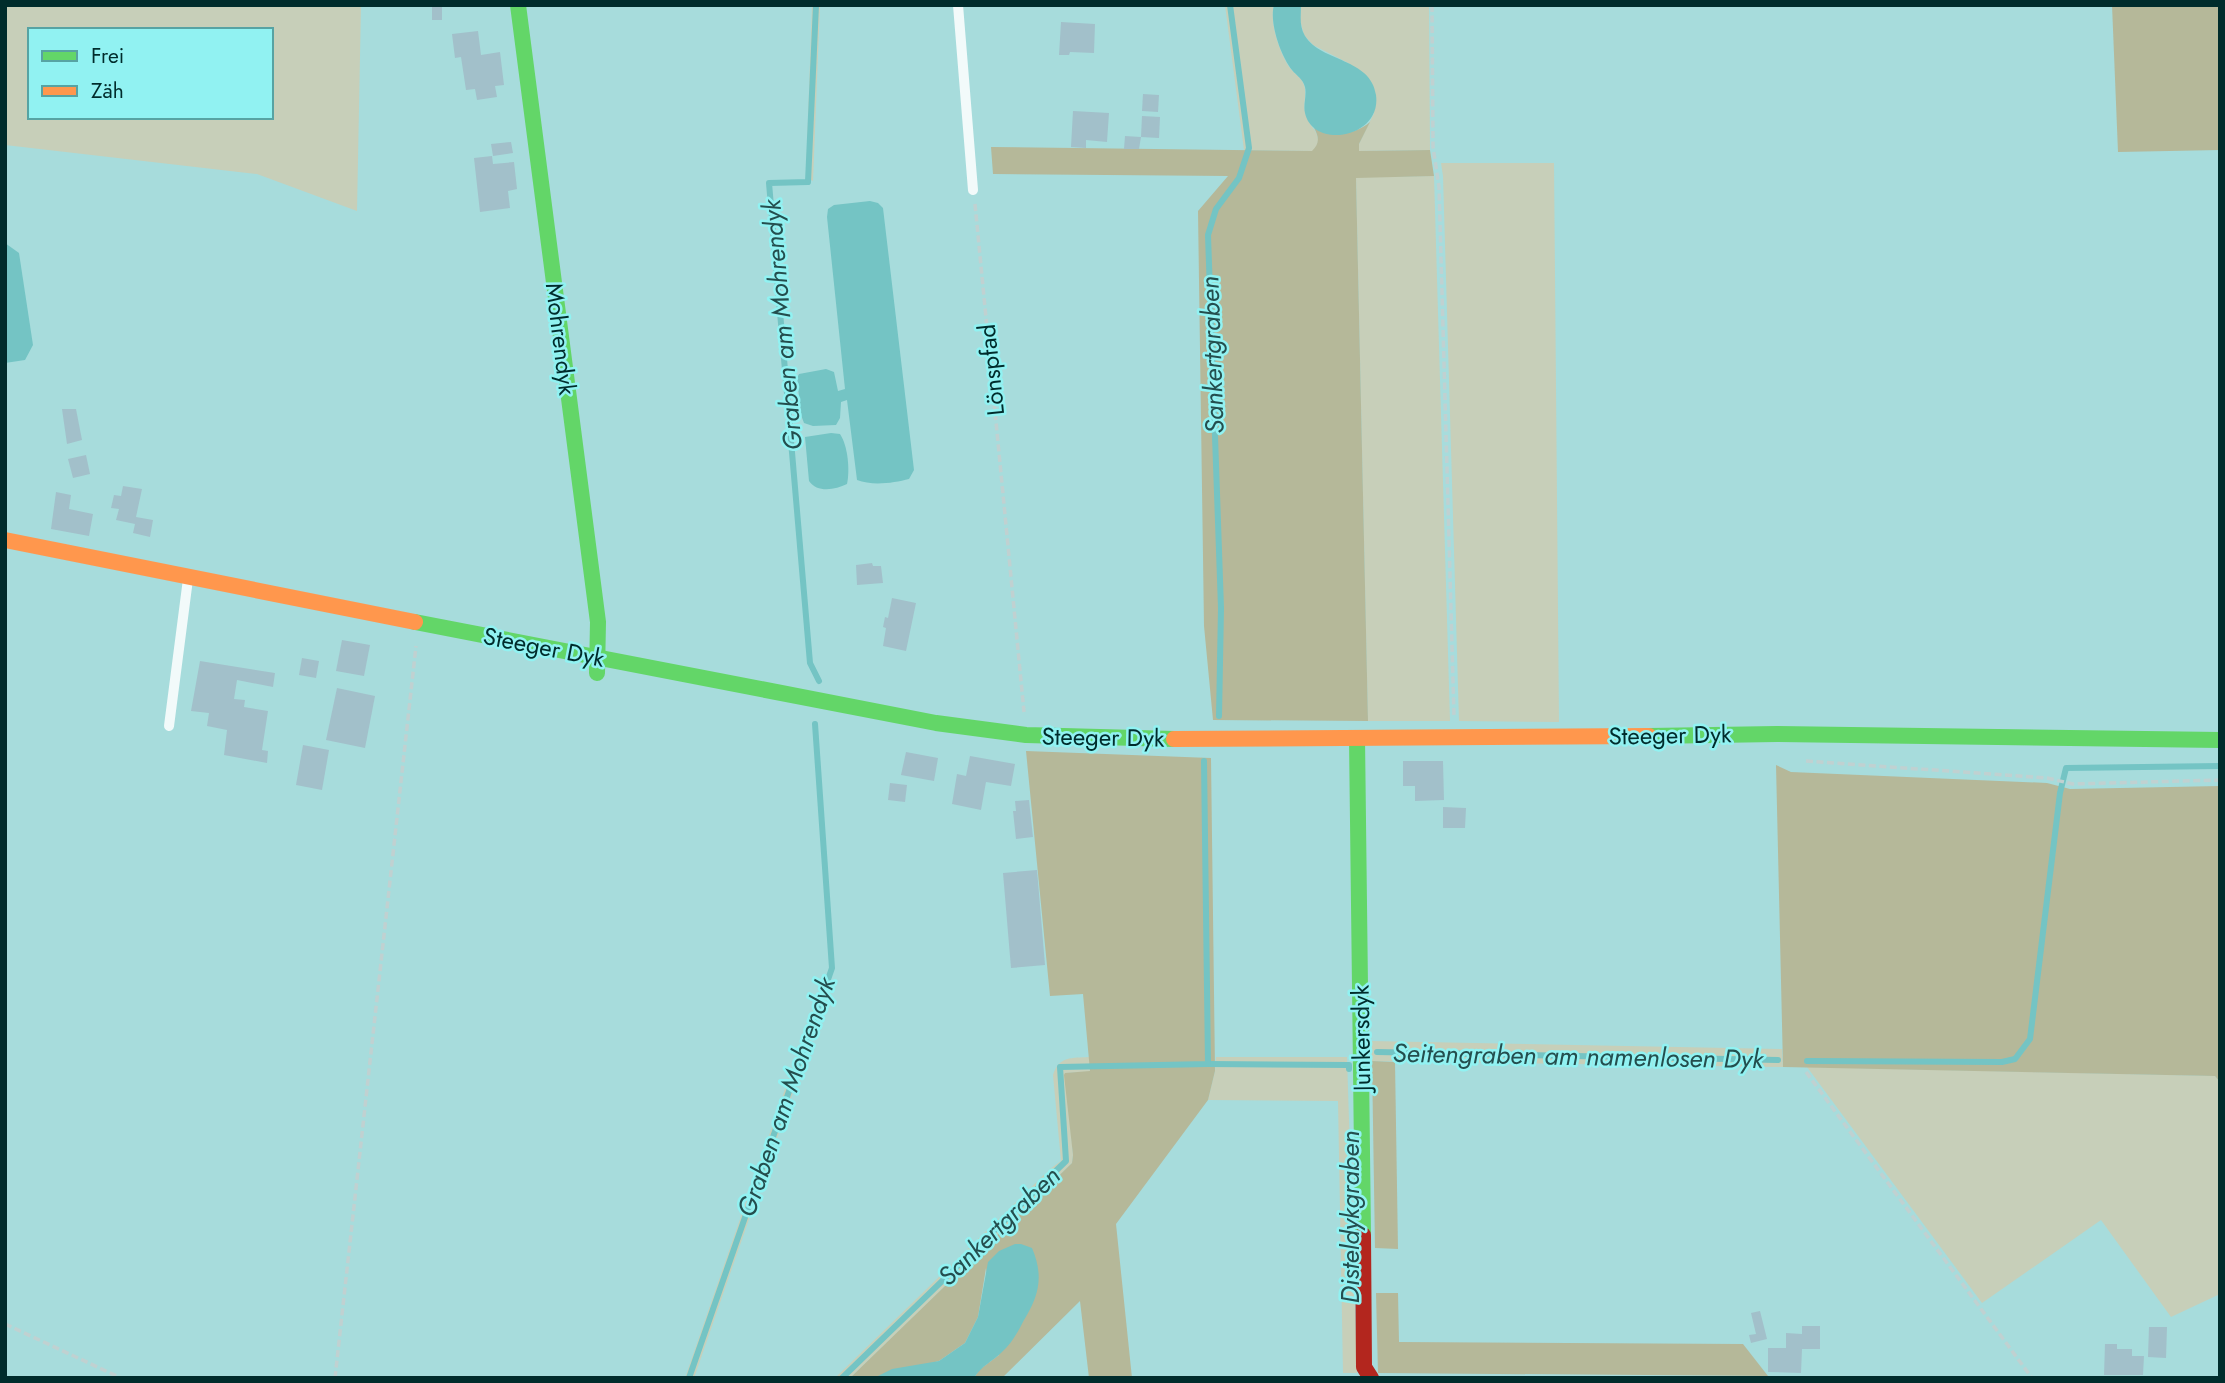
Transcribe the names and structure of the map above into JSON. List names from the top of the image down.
{
  "streets": {
    "street": ["Mohrendyk", "Steeger Dyk", "Junkersdyk"],
    "path": ["Lönspfad"]
  },
  "crossings": [
    ["Mohrendyk", "Steeger Dyk"],
    ["Lönspfad", "Steeger Dyk"],
    ["Steeger Dyk", "Junkersdyk"]
  ],
  "water": [
    "Graben am Mohrendyk",
    "Sankertgraben",
    "Seitengraben am namenlosen Dyk",
    "Disteldykgraben"
  ],
  "legend": ["Frei", "Zäh"]
}
